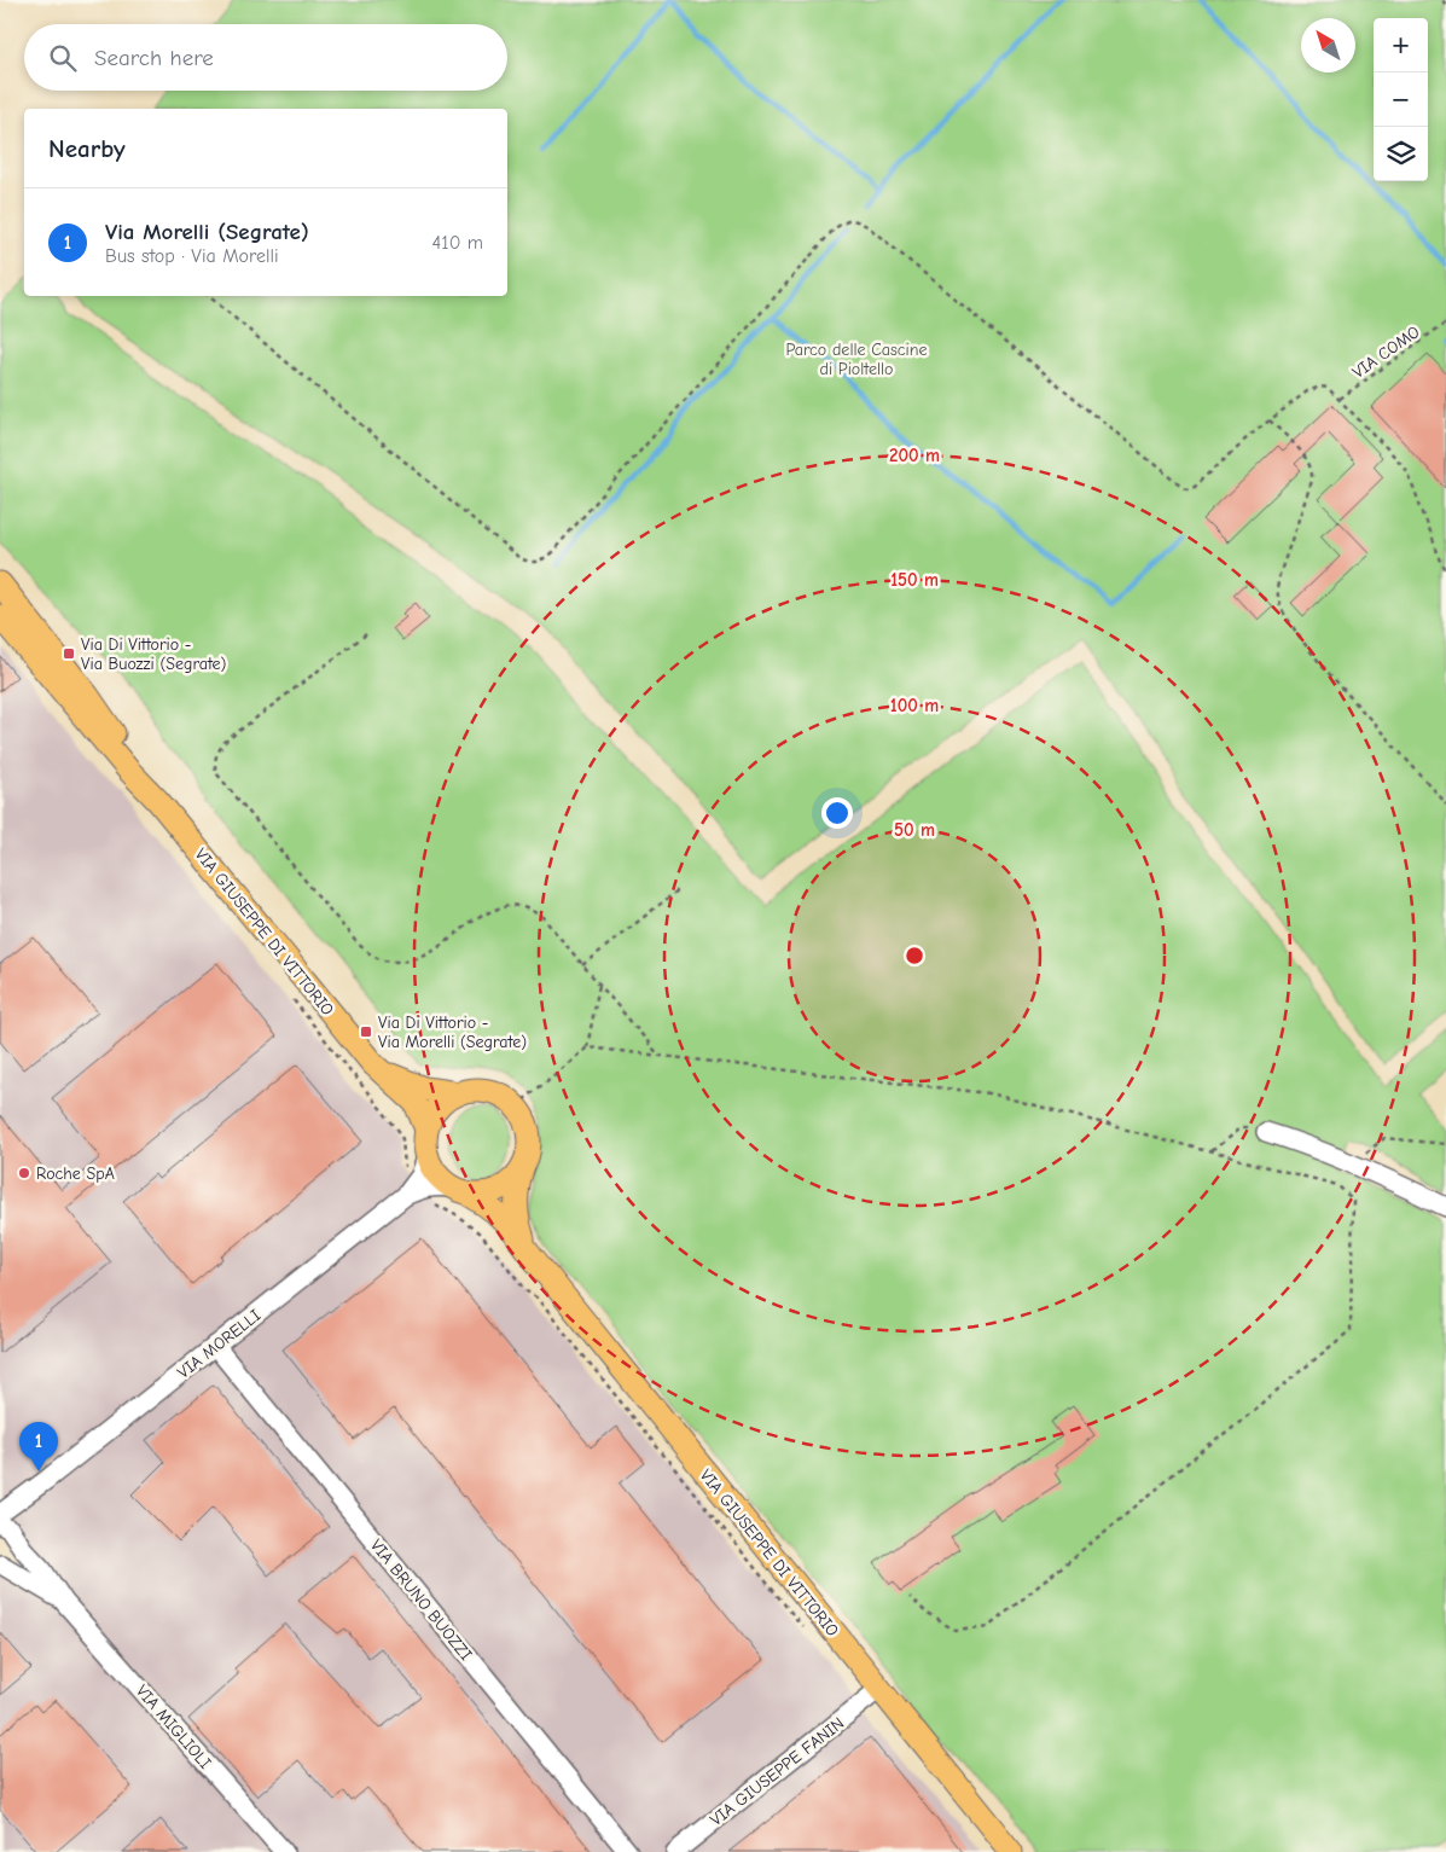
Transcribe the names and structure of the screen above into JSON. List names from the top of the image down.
{
  "streets": {
    "main road": ["VIA GIUSEPPE DI VITTORIO"],
    "street": [
      "VIA MORELLI",
      "VIA BRUNO BUOZZI",
      "VIA MIGLIOLI",
      "VIA GIUSEPPE FANIN"
    ],
    "path": ["VIA COMO"]
  },
  "crossings": [
    ["VIA GIUSEPPE DI VITTORIO", "VIA MORELLI"],
    ["VIA GIUSEPPE DI VITTORIO", "VIA GIUSEPPE FANIN"],
    ["VIA MORELLI", "VIA BRUNO BUOZZI"]
  ],
  "parks": ["Parco delle Cascine di Pioltello"],
  "places": {
    "transit": ["Via Di Vittorio - Via Buozzi (Segrate)", "Via Di Vittorio - Via Morelli (Segrate)"],
    "other": ["Roche SpA"]
  },
  "north": "top left",
  "page": {
    "map_buttons": ["+", "−"],
    "search": "Search here",
    "heading": "Nearby",
    "list": [
      {
        "mark": "1",
        "name": "Via Morelli (Segrate)",
        "note": "Bus stop · Via Morelli",
        "value": "410 m"
      }
    ],
    "pins": "1"
  },
  "rings": [
    "200 m",
    "150 m",
    "100 m",
    "50 m"
  ]
}
